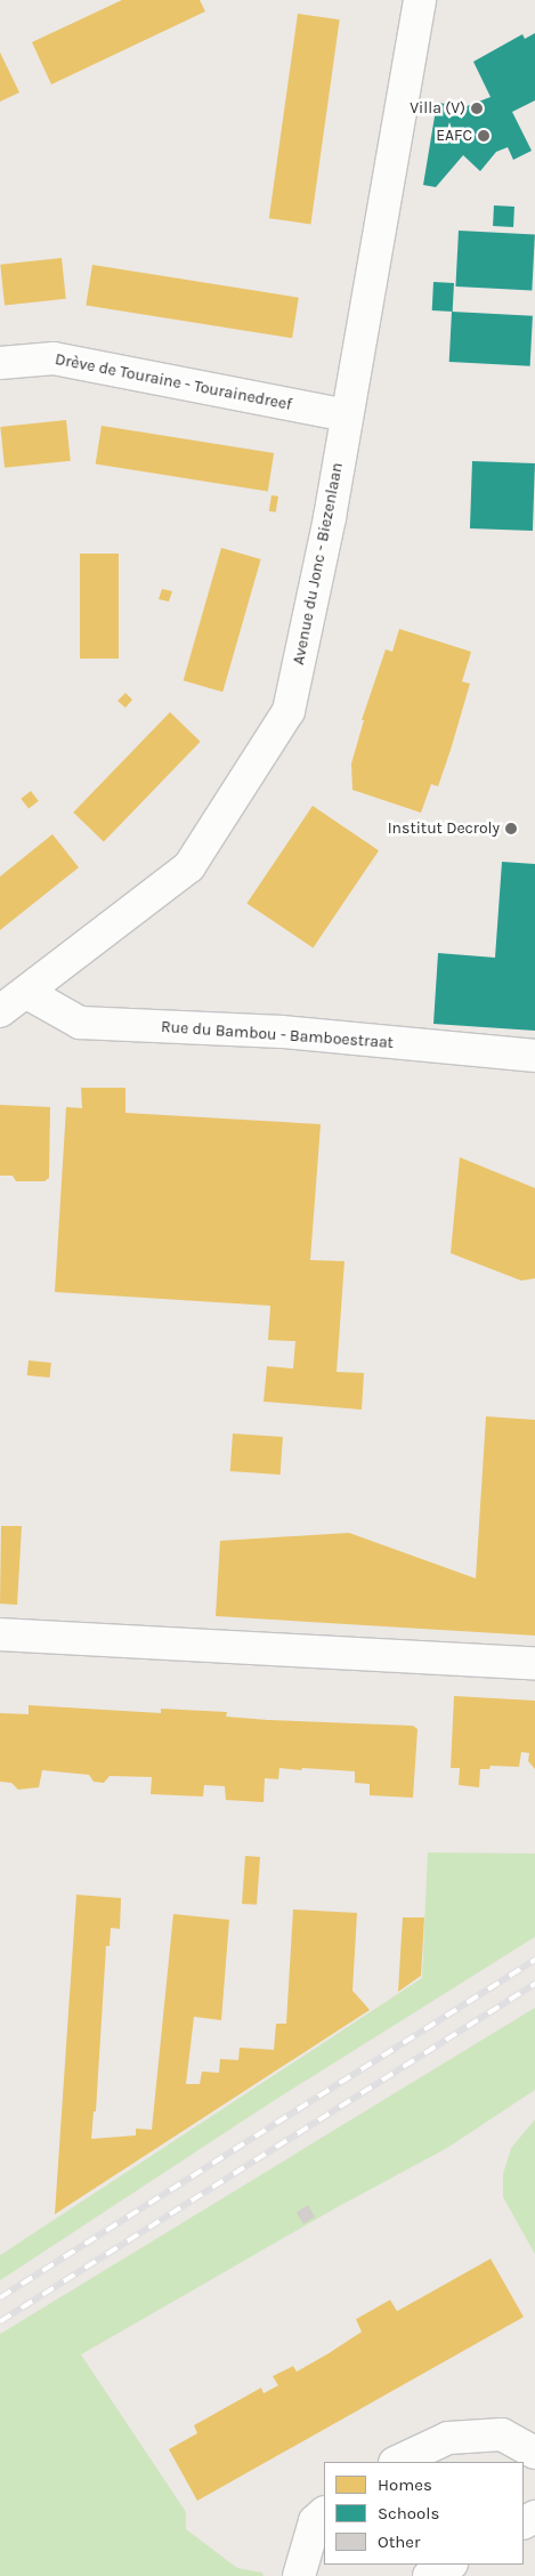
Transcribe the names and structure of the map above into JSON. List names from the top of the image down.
{
  "streets": {
    "street": ["Drève de Touraine - Tourainedreef", "Avenue du Jonc - Biezenlaan", "Rue du Bambou - Bamboestraat"]
  },
  "crossings": [
    ["Drève de Touraine - Tourainedreef", "Avenue du Jonc - Biezenlaan"],
    ["Avenue du Jonc - Biezenlaan", "Rue du Bambou - Bamboestraat"]
  ],
  "places": ["Villa (V)", "EAFC", "Institut Decroly"],
  "legend": ["Homes", "Schools", "Other"]
}
